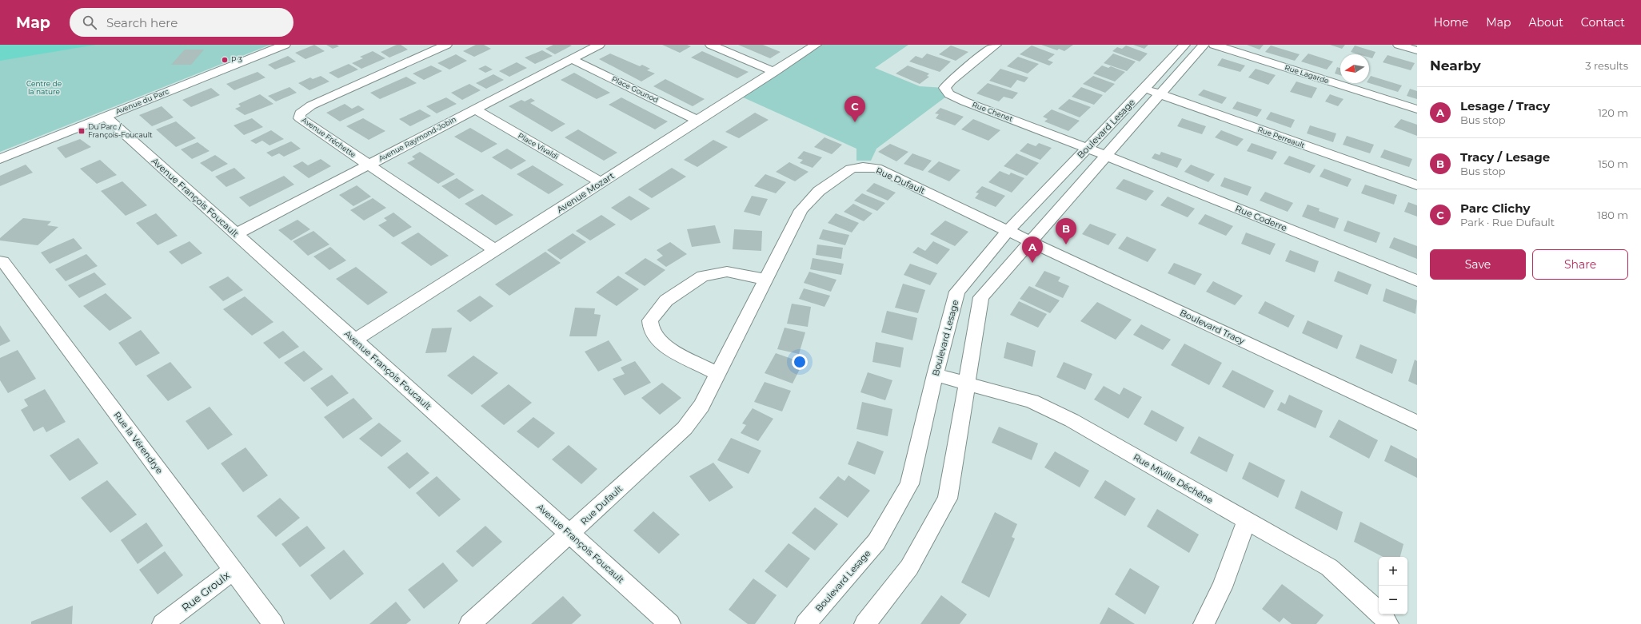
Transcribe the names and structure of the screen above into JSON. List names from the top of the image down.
{
  "streets": {
    "street": [
      "Rue Lagarde",
      "Place Gounod",
      "Avenue du Parc",
      "Rue Chenet",
      "Boulevard Lesage",
      "Avenue Fréchette",
      "Rue Perreault",
      "Avenue Raymond-Jobin",
      "Place Vivaldi",
      "Rue Dufault",
      "Avenue Mozart",
      "Avenue François Foucault",
      "Rue Coderre",
      "Boulevard Tracy",
      "Rue la Vérendrye",
      "Rue Miville Déchêne",
      "Rue Groulx"
    ]
  },
  "crossings": [
    ["Place Gounod", "Avenue Raymond-Jobin"],
    ["Place Gounod", "Avenue Mozart"],
    ["Avenue du Parc", "Avenue François Foucault"],
    ["Rue Chenet", "Boulevard Lesage"],
    ["Rue Chenet", "Rue Coderre"],
    ["Boulevard Lesage", "Rue Perreault"],
    ["Boulevard Lesage", "Rue Dufault"],
    ["Boulevard Lesage", "Rue Coderre"],
    ["Boulevard Lesage", "Boulevard Tracy"],
    ["Boulevard Lesage", "Rue Miville Déchêne"],
    ["Avenue Fréchette", "Avenue Raymond-Jobin"],
    ["Avenue Fréchette", "Avenue Mozart"],
    ["Avenue Raymond-Jobin", "Place Vivaldi"],
    ["Avenue Raymond-Jobin", "Avenue François Foucault"],
    ["Place Vivaldi", "Avenue Mozart"],
    ["Rue Dufault", "Avenue François Foucault"],
    ["Rue Dufault", "Boulevard Tracy"],
    ["Avenue Mozart", "Avenue François Foucault"],
    ["Rue la Vérendrye", "Rue Groulx"]
  ],
  "parks": ["Centre de la nature"],
  "places": {
    "other": ["P 3"],
    "transit": ["Du Parc / François-Foucault"]
  },
  "north": "left",
  "page": {
    "header": "Map",
    "search": "Search here",
    "nav": [
      "Home",
      "Map",
      "About",
      "Contact"
    ],
    "heading": ["Nearby", "3 results"],
    "list": [
      {
        "mark": "A",
        "name": "Lesage / Tracy",
        "note": "Bus stop",
        "value": "120 m"
      },
      {
        "mark": "B",
        "name": "Tracy / Lesage",
        "note": "Bus stop",
        "value": "150 m"
      },
      {
        "mark": "C",
        "name": "Parc Clichy",
        "note": "Park · Rue Dufault",
        "value": "180 m"
      }
    ],
    "pins": ["C", "B", "A"],
    "buttons": ["Save", "Share"],
    "map_buttons": ["+", "−"]
  }
}
